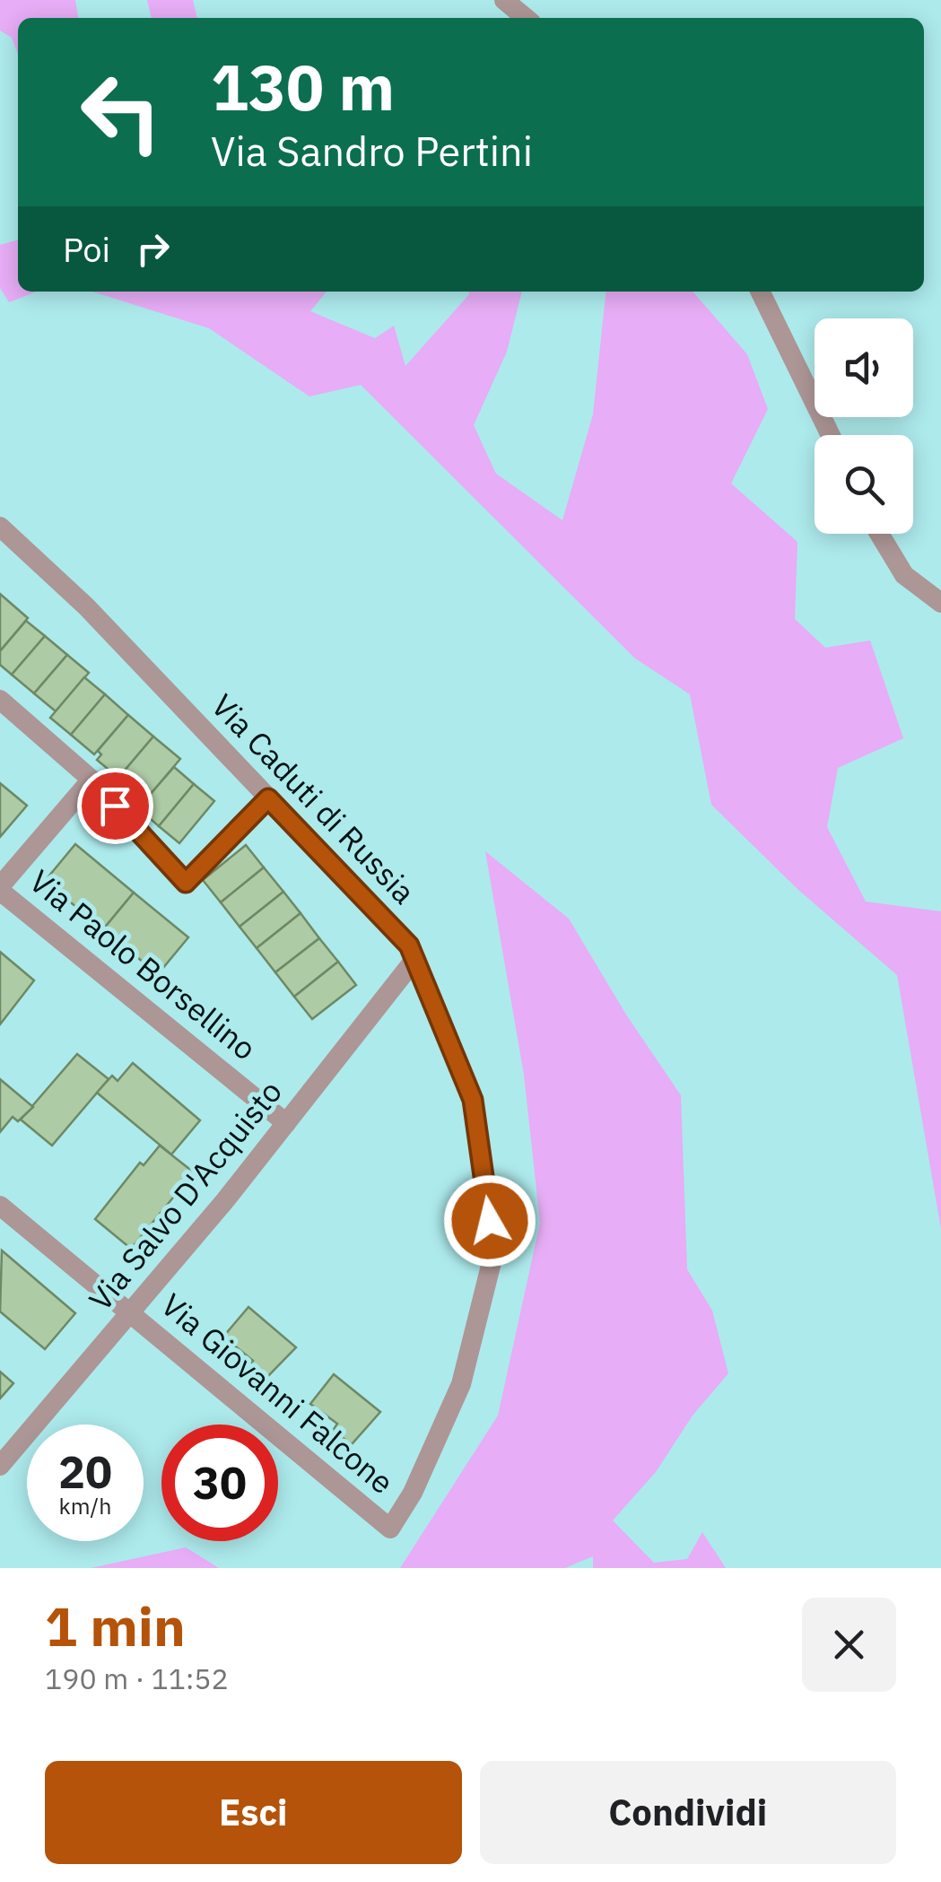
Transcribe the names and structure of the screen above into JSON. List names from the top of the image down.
{
  "streets": {
    "street": [
      "Via Caduti di Russia",
      "Via Paolo Borsellino",
      "Via Salvo D'Acquisto",
      "Via Giovanni Falcone"
    ]
  },
  "crossings": [
    ["Via Caduti di Russia", "Via Salvo D'Acquisto"],
    ["Via Caduti di Russia", "Via Giovanni Falcone"],
    ["Via Paolo Borsellino", "Via Salvo D'Acquisto"],
    ["Via Salvo D'Acquisto", "Via Giovanni Falcone"]
  ],
  "page": {
    "turn": ["130 m", "Via Sandro Pertini"],
    "then": "Poi",
    "speed": "20 km/h",
    "limit": "30",
    "heading": ["1 min", "190 m · 11:52"],
    "buttons": ["Esci", "Condividi"]
  }
}
